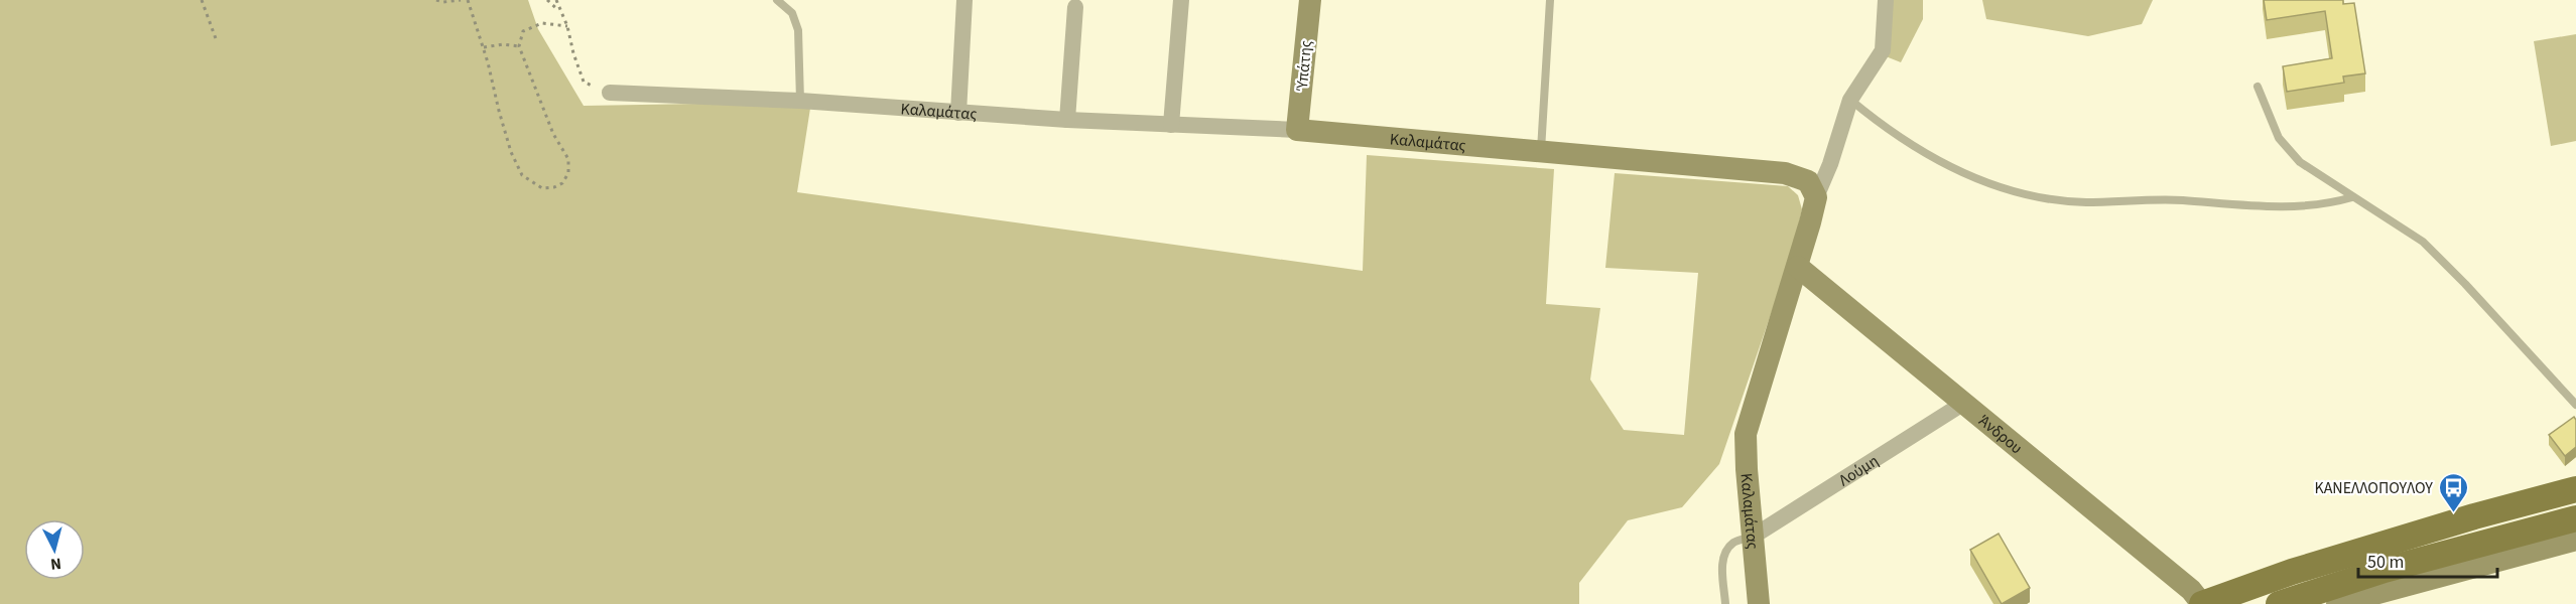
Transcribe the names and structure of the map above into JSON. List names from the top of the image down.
{
  "streets": {
    "street": [
      "Ύπάτης",
      "Καλαμάτας",
      "Άνδρου",
      "Λούμη"
    ]
  },
  "crossings": [
    ["Ύπάτης", "Καλαμάτας"],
    ["Καλαμάτας", "Άνδρου"],
    ["Καλαμάτας", "Λούμη"],
    ["Άνδρου", "Λούμη"]
  ],
  "places": {
    "bus stop": ["ΚΑΝΕΛΛΟΠΟΥΛΟΥ"]
  },
  "scale_bar": "50 m",
  "north": "bottom"
}
